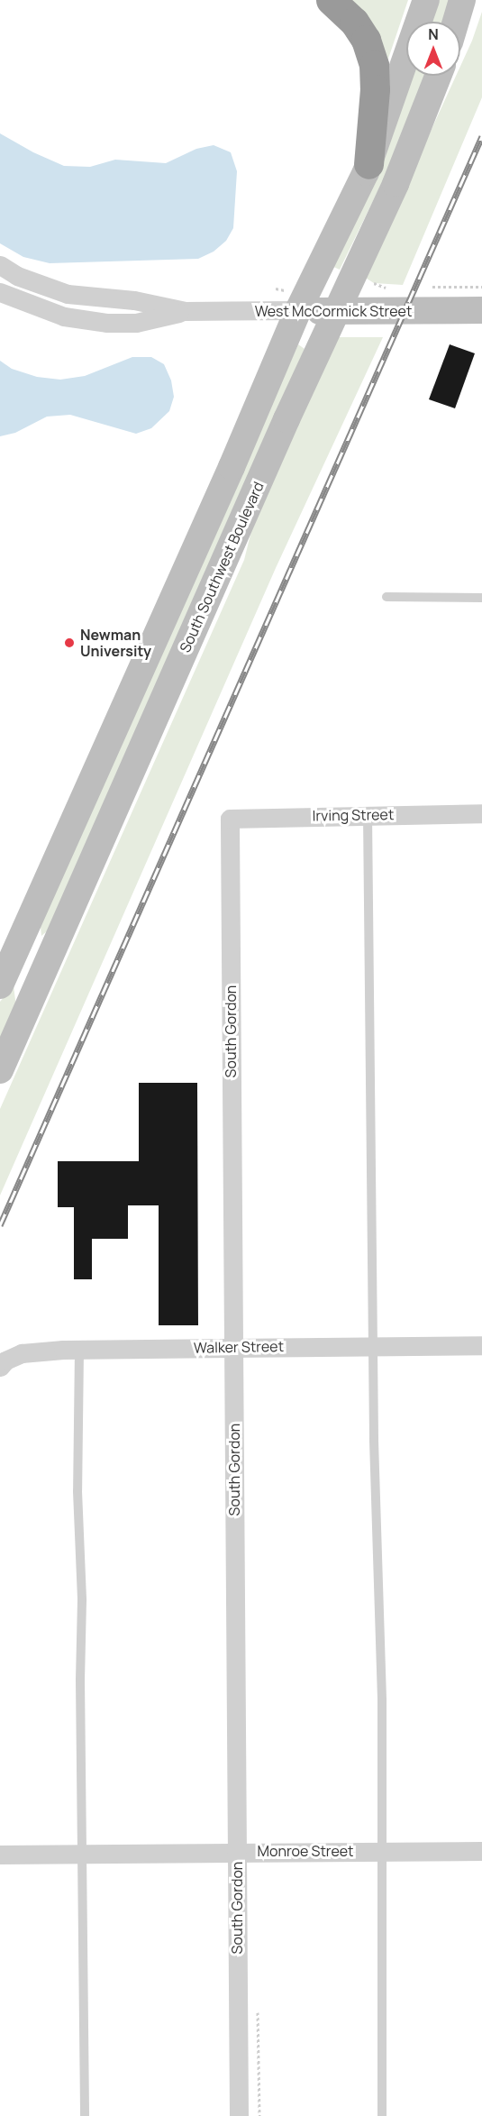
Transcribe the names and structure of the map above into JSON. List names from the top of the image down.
{
  "streets": {
    "main road": ["West McCormick Street", "South Southwest Boulevard"],
    "street": [
      "Irving Street",
      "South Gordon",
      "Walker Street",
      "Monroe Street"
    ]
  },
  "crossings": [
    ["West McCormick Street", "South Southwest Boulevard"],
    ["Irving Street", "South Gordon"],
    ["South Gordon", "Walker Street"],
    ["South Gordon", "Monroe Street"]
  ],
  "places": ["Newman University"],
  "north": "top"
}
